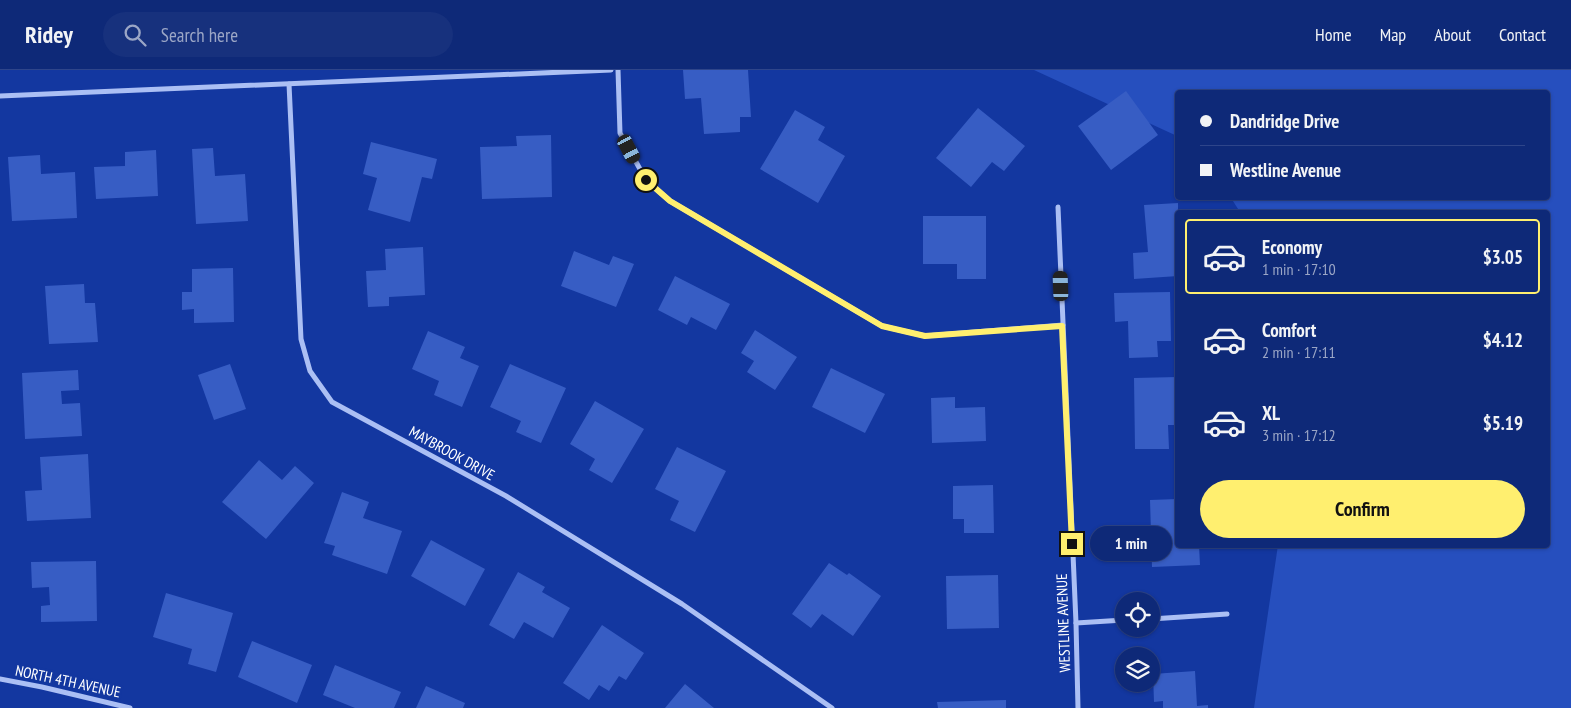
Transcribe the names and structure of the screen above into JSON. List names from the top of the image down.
{
  "streets": {
    "street": ["MAYBROOK DRIVE", "WESTLINE AVENUE", "NORTH 4TH AVENUE"]
  },
  "page": {
    "header": "Ridey",
    "search": "Search here",
    "nav": [
      "Home",
      "Map",
      "About",
      "Contact"
    ],
    "banner": ["Dandridge Drive", "Westline Avenue"],
    "list": [
      {
        "name": "Economy",
        "note": "1 min · 17:10",
        "value": "$3.05"
      },
      {
        "name": "Comfort",
        "note": "2 min · 17:11",
        "value": "$4.12"
      },
      {
        "name": "XL",
        "note": "3 min · 17:12",
        "value": "$5.19"
      }
    ],
    "buttons": "Confirm",
    "bubble": "1 min"
  }
}
